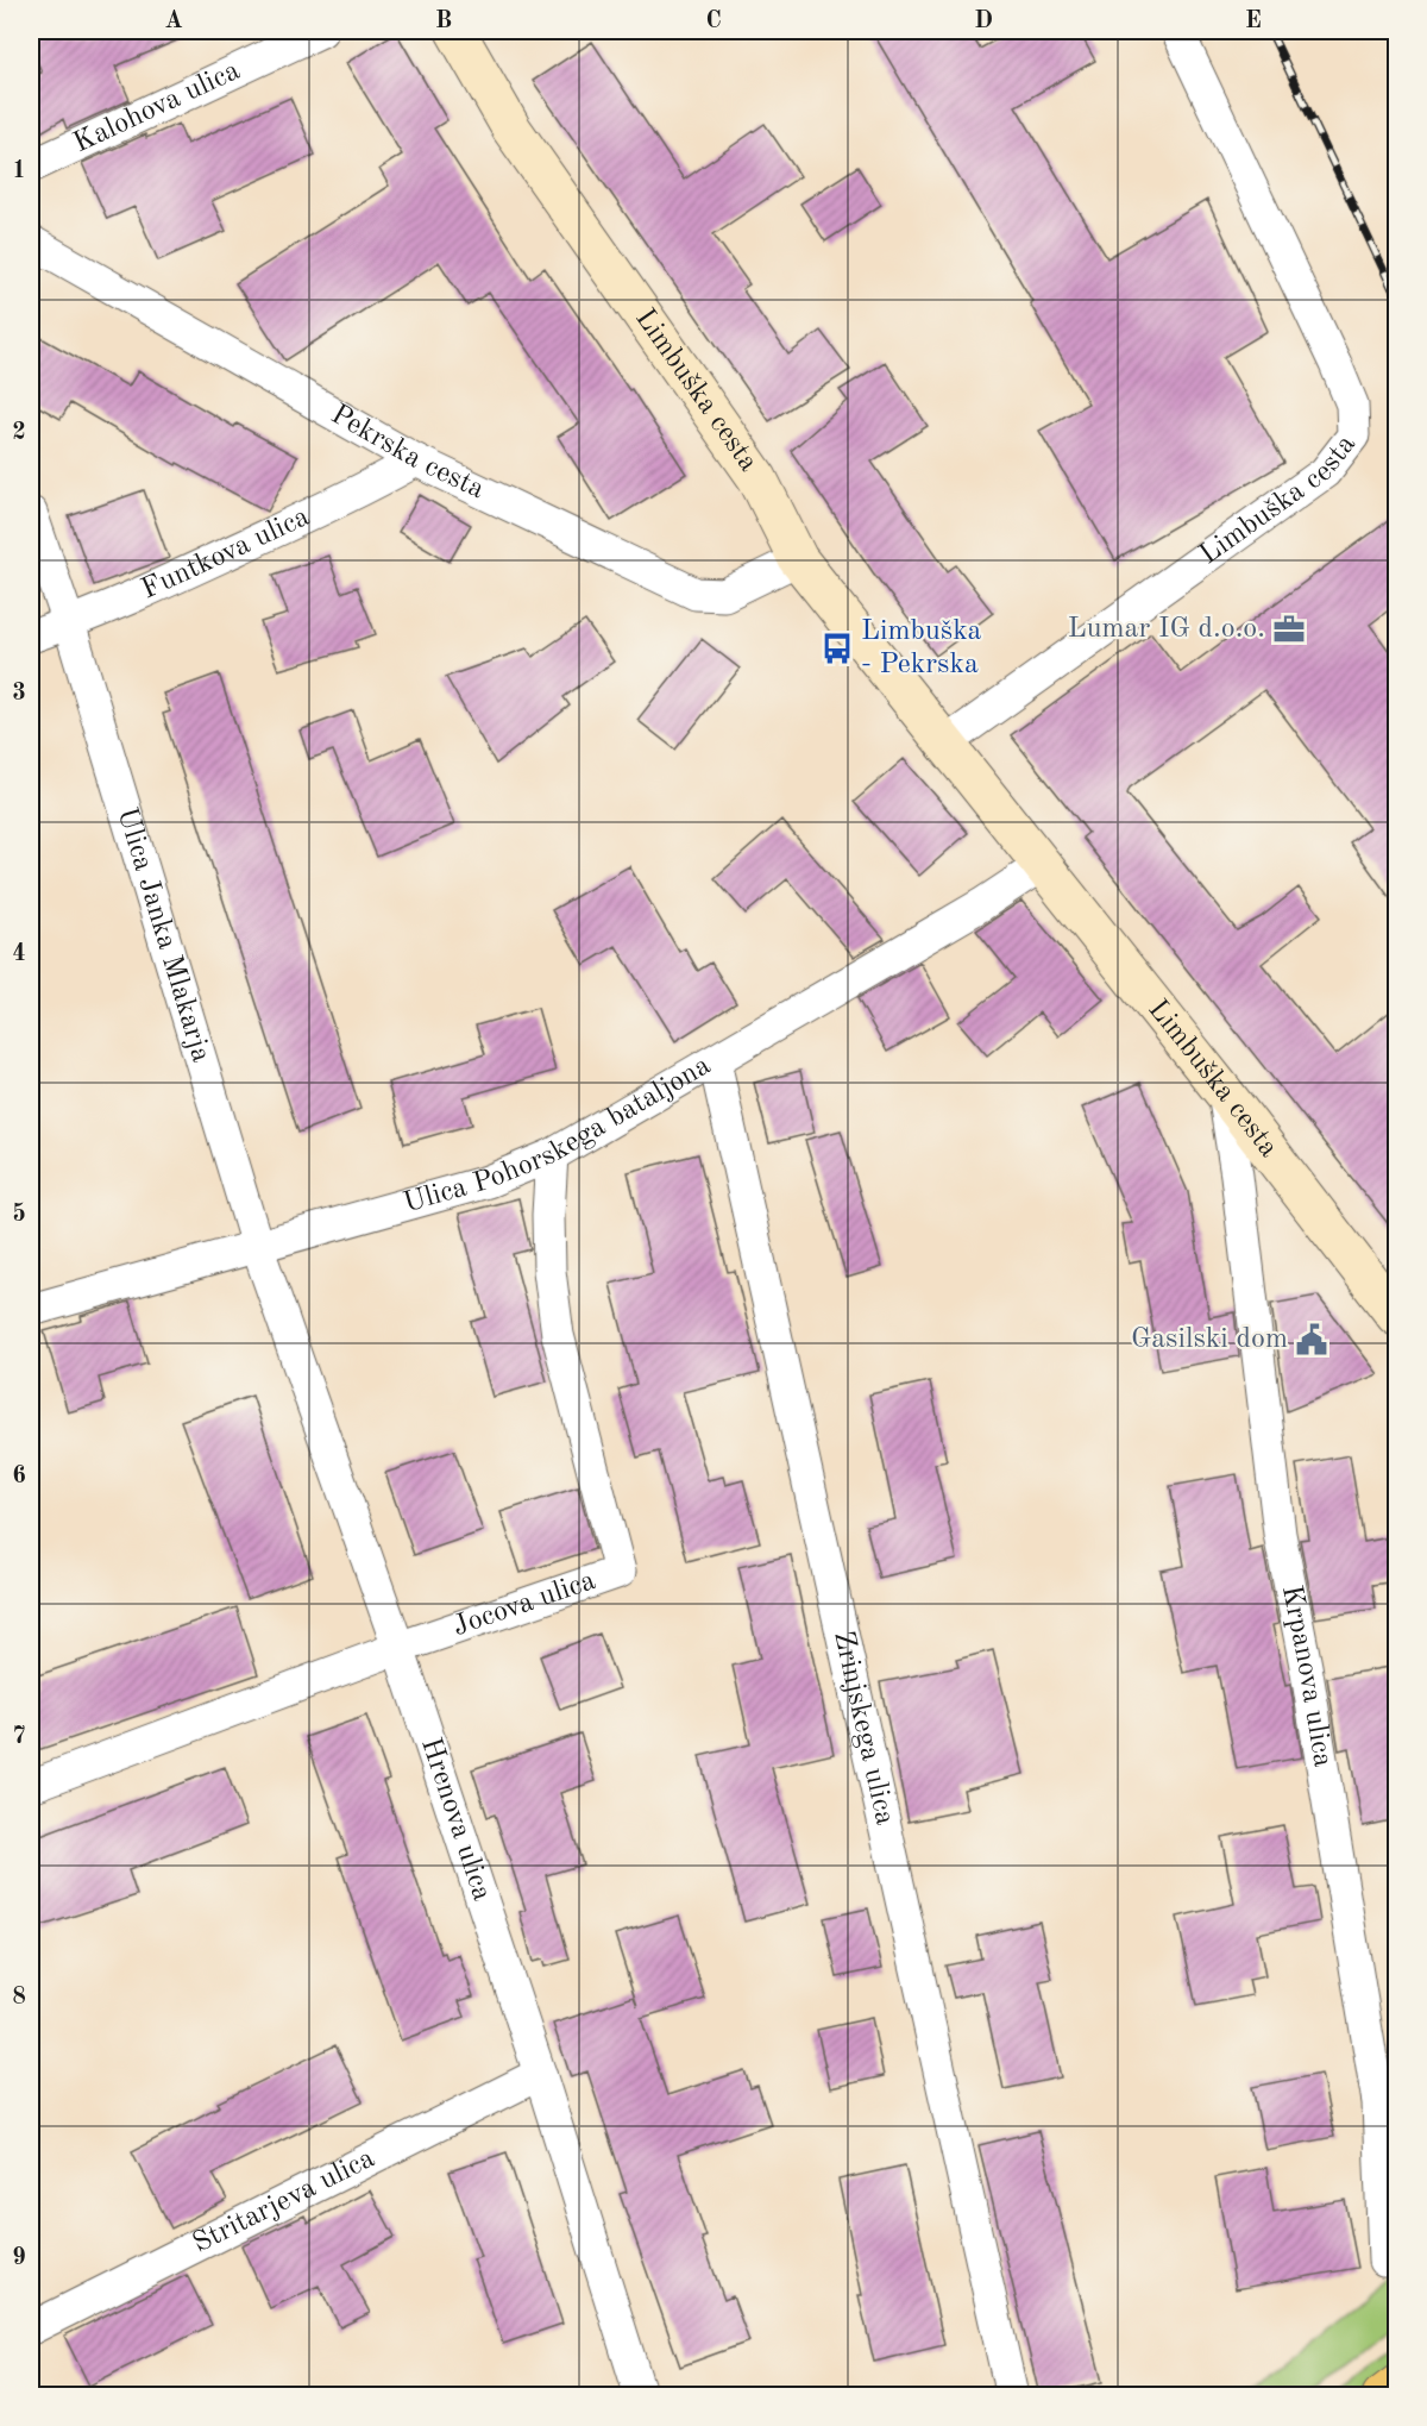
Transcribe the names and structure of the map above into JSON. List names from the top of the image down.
{
  "streets": {
    "main road": ["Limbuška cesta"],
    "street": [
      "Kalohova ulica",
      "Pekrska cesta",
      "Funtkova ulica",
      "Ulica Janka Mlakarja",
      "Ulica Pohorskega bataljona",
      "Jocova ulica",
      "Krpanova ulica",
      "Zrinjskega ulica",
      "Hrenova ulica",
      "Stritarjeva ulica"
    ]
  },
  "crossings": [
    ["Limbuška cesta", "Pekrska cesta"],
    ["Limbuška cesta", "Ulica Pohorskega bataljona"],
    ["Limbuška cesta", "Krpanova ulica"],
    ["Pekrska cesta", "Funtkova ulica"],
    ["Funtkova ulica", "Ulica Janka Mlakarja"],
    ["Ulica Janka Mlakarja", "Ulica Pohorskega bataljona"],
    ["Ulica Janka Mlakarja", "Hrenova ulica"],
    ["Ulica Pohorskega bataljona", "Jocova ulica"],
    ["Ulica Pohorskega bataljona", "Zrinjskega ulica"],
    ["Ulica Pohorskega bataljona", "Hrenova ulica"],
    ["Jocova ulica", "Hrenova ulica"],
    ["Hrenova ulica", "Stritarjeva ulica"]
  ],
  "places": {
    "office": ["Lumar IG d.o.o."],
    "bus stop": ["Limbuška - Pekrska"],
    "public building": ["Gasilski dom"]
  },
  "grid": {
    "columns": [
      "A",
      "B",
      "C",
      "D",
      "E"
    ],
    "rows": [
      "1",
      "2",
      "3",
      "4",
      "5",
      "6",
      "7",
      "8",
      "9"
    ]
  }
}
